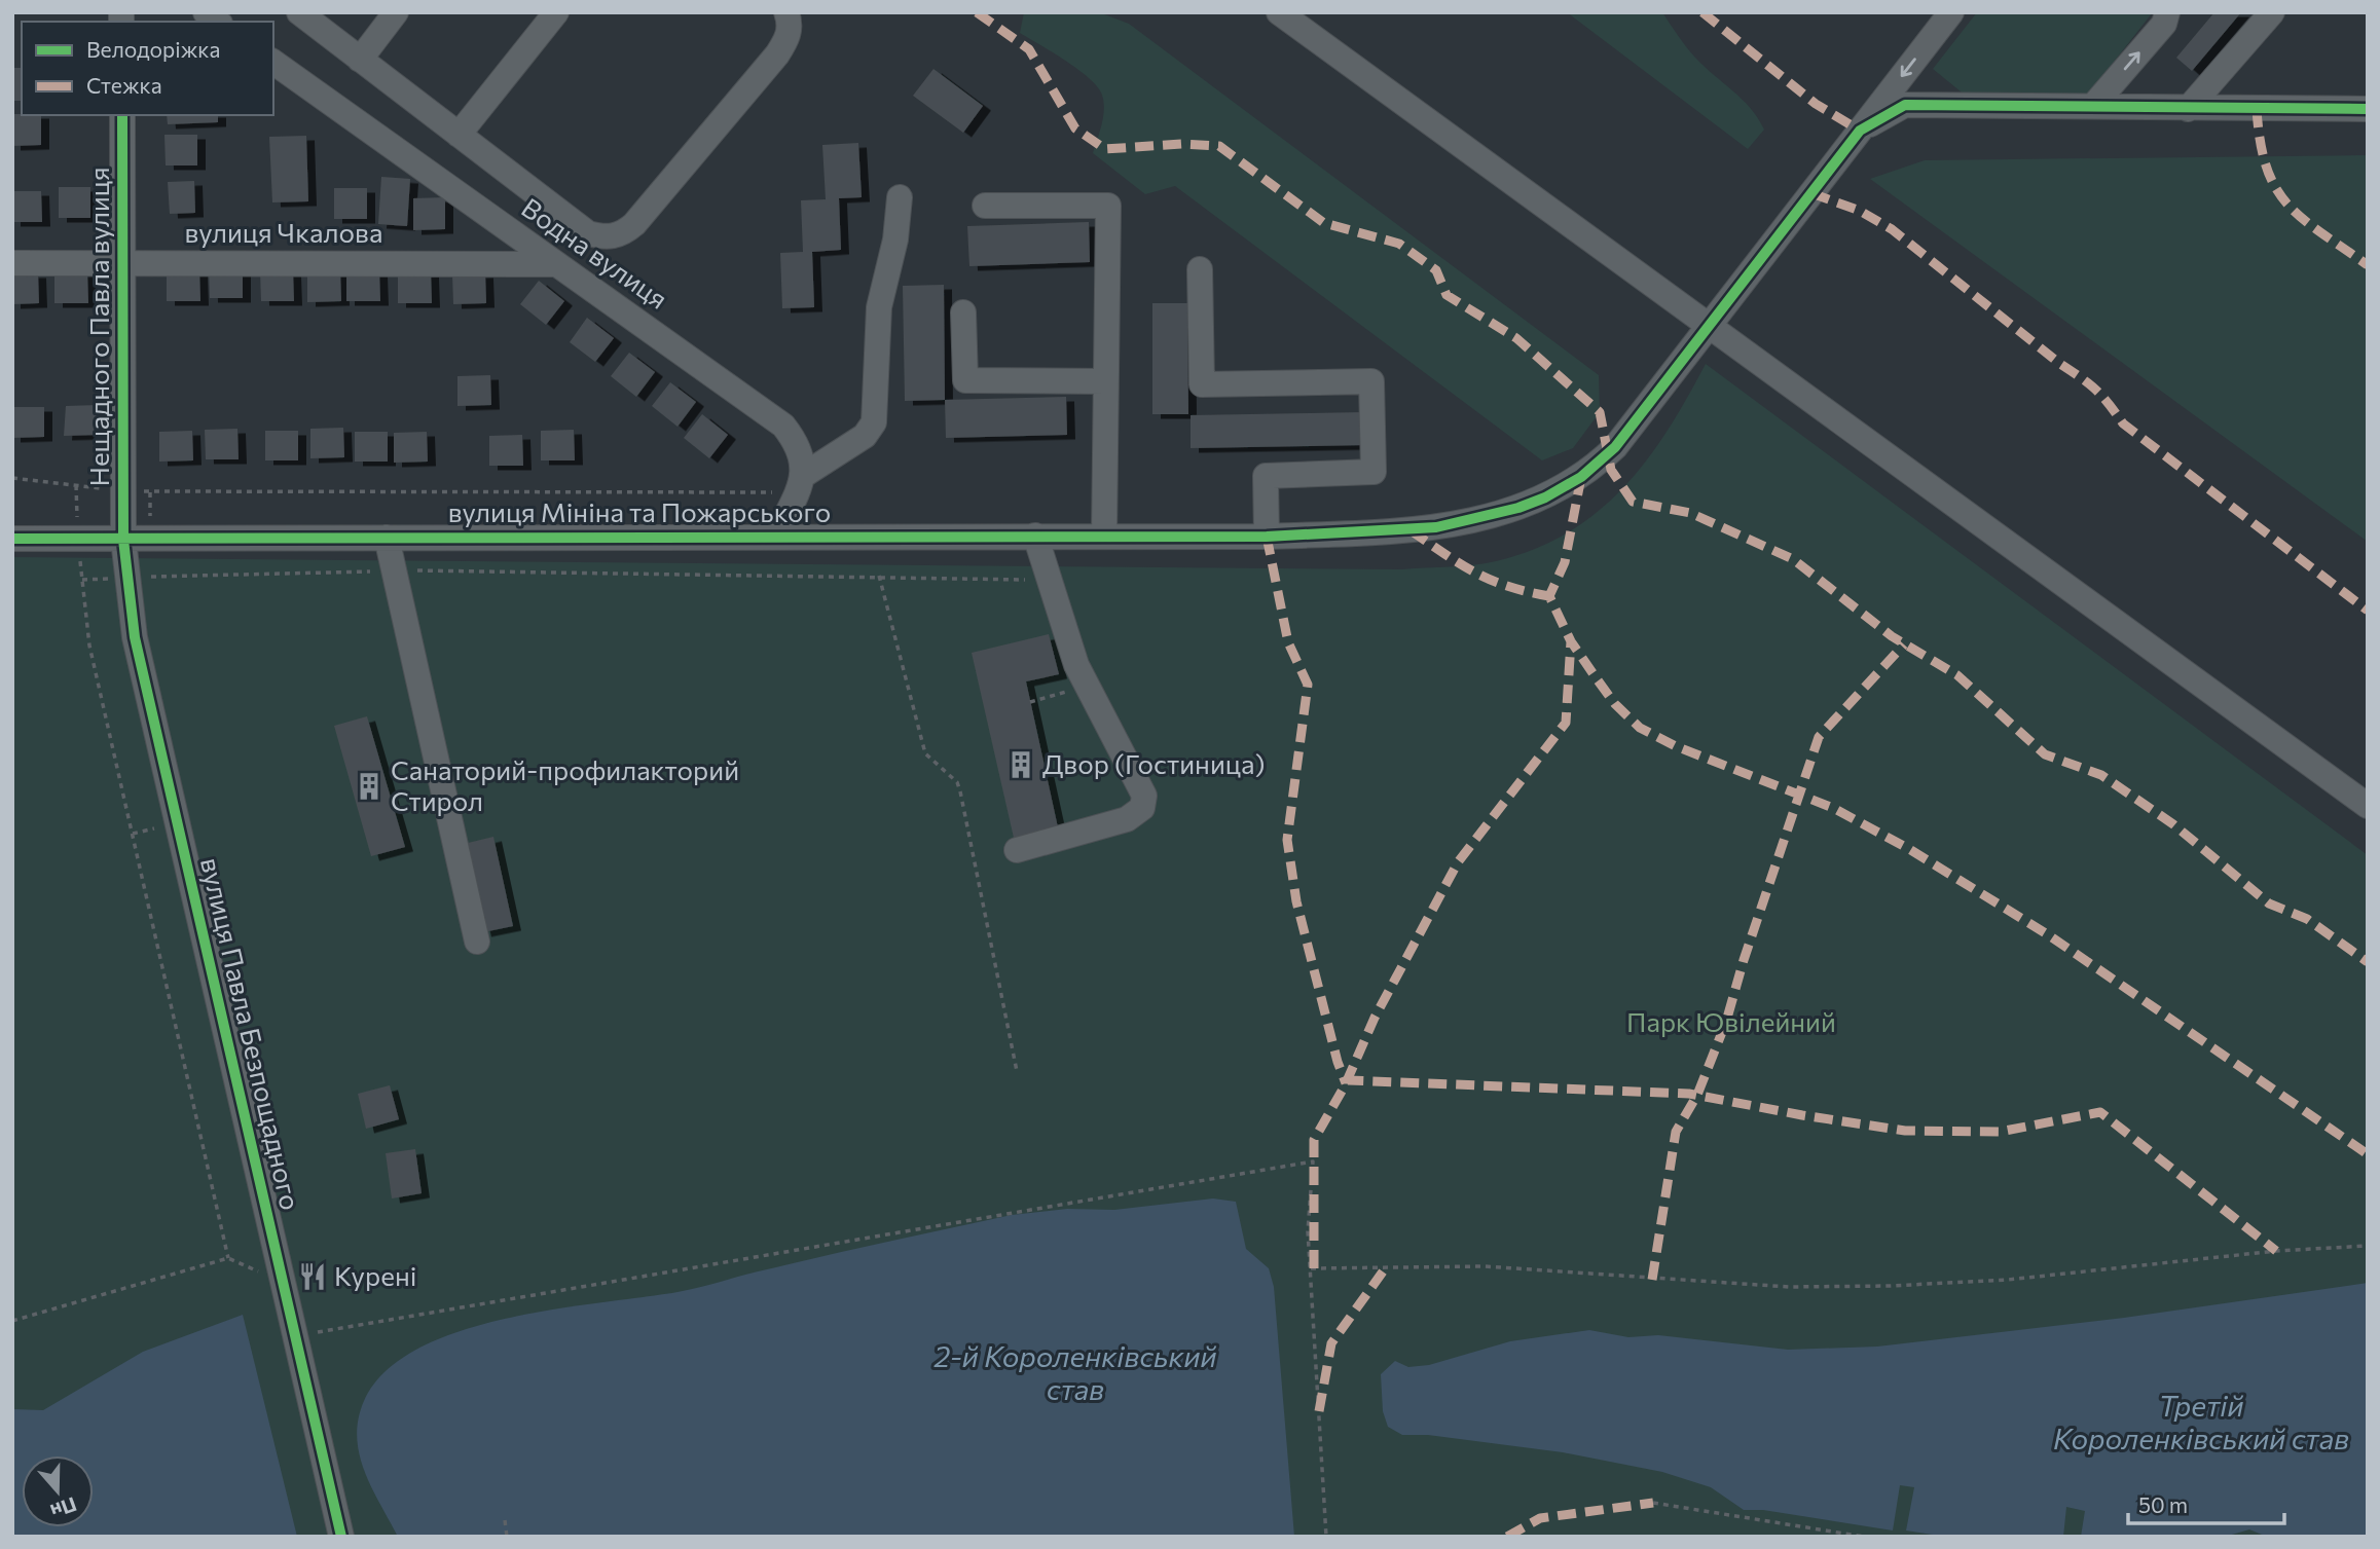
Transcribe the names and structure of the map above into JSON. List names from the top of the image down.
{
  "streets": {
    "street": [
      "вулиця Чкалова",
      "Водна вулиця",
      "Нещадного Павла вулиця",
      "вулиця Мініна та Пожарського",
      "вулиця Павла Безпощадного"
    ]
  },
  "crossings": [
    ["вулиця Чкалова", "Водна вулиця"],
    ["вулиця Чкалова", "Нещадного Павла вулиця"],
    ["Нещадного Павла вулиця", "вулиця Мініна та Пожарського"],
    ["Нещадного Павла вулиця", "вулиця Павла Безпощадного"],
    ["вулиця Мініна та Пожарського", "вулиця Павла Безпощадного"]
  ],
  "water": ["2-й Короленківський став", "Третій Короленківський став"],
  "parks": ["Парк Ювілейний"],
  "places": {
    "building": ["Двор (Гостиница)", "Санаторий-профилакторий Стирол"],
    "restaurant": ["Курені"]
  },
  "legend": ["Велодоріжка", "Стежка"],
  "scale_bar": "50 m",
  "north": "bottom"
}
